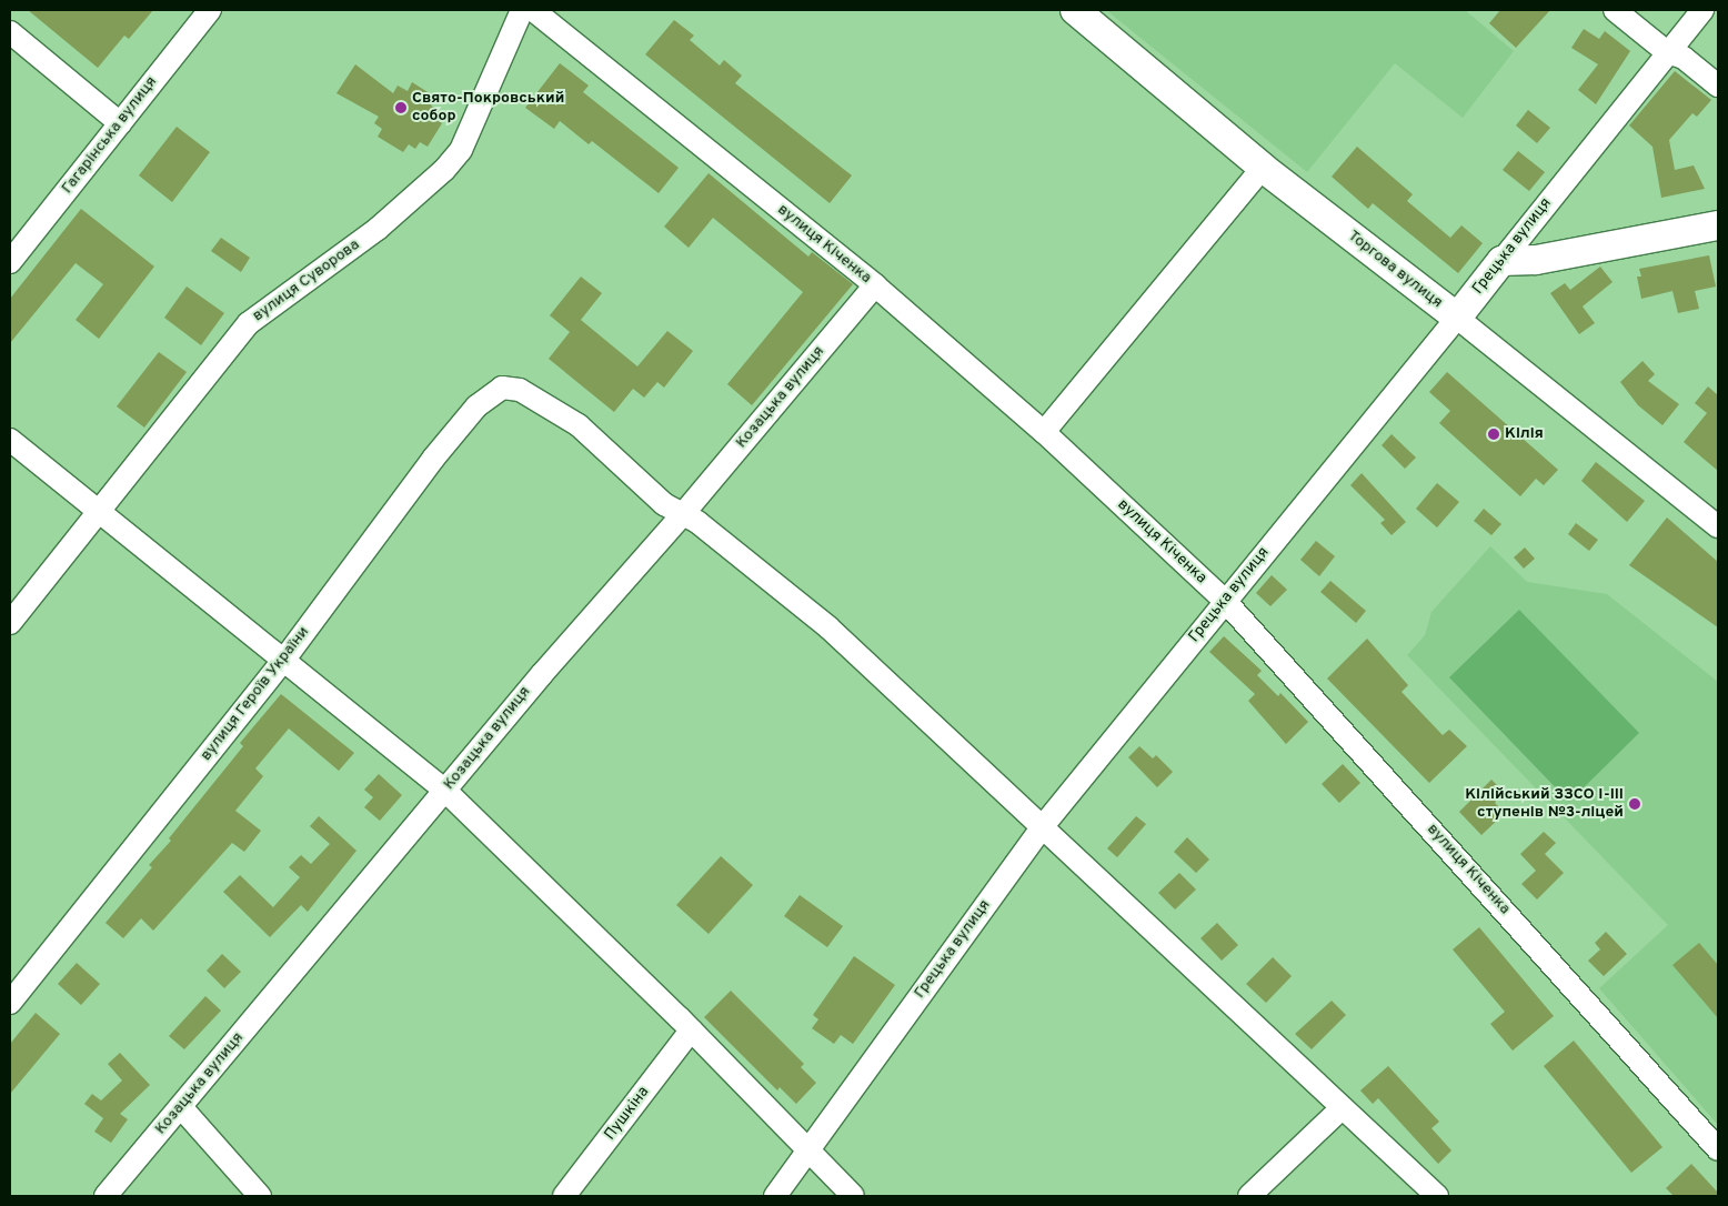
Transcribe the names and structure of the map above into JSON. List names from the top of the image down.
{
  "streets": {
    "main road": ["Грецька вулиця", "Торгова вулиця"],
    "street": [
      "Гагарінська вулиця",
      "вулиця Кіченка",
      "вулиця Суворова",
      "Козацька вулиця",
      "вулиця Героїв України",
      "Пушкіна"
    ]
  },
  "crossings": [
    ["вулиця Кіченка", "Грецька вулиця"],
    ["вулиця Кіченка", "Козацька вулиця"],
    ["Грецька вулиця", "Торгова вулиця"],
    ["Козацька вулиця", "вулиця Героїв України"]
  ],
  "places": ["Свято-Покровський собор", "Кілія", "Кілійський ЗЗСО І-ІІІ ступенів №3-ліцей"]
}
